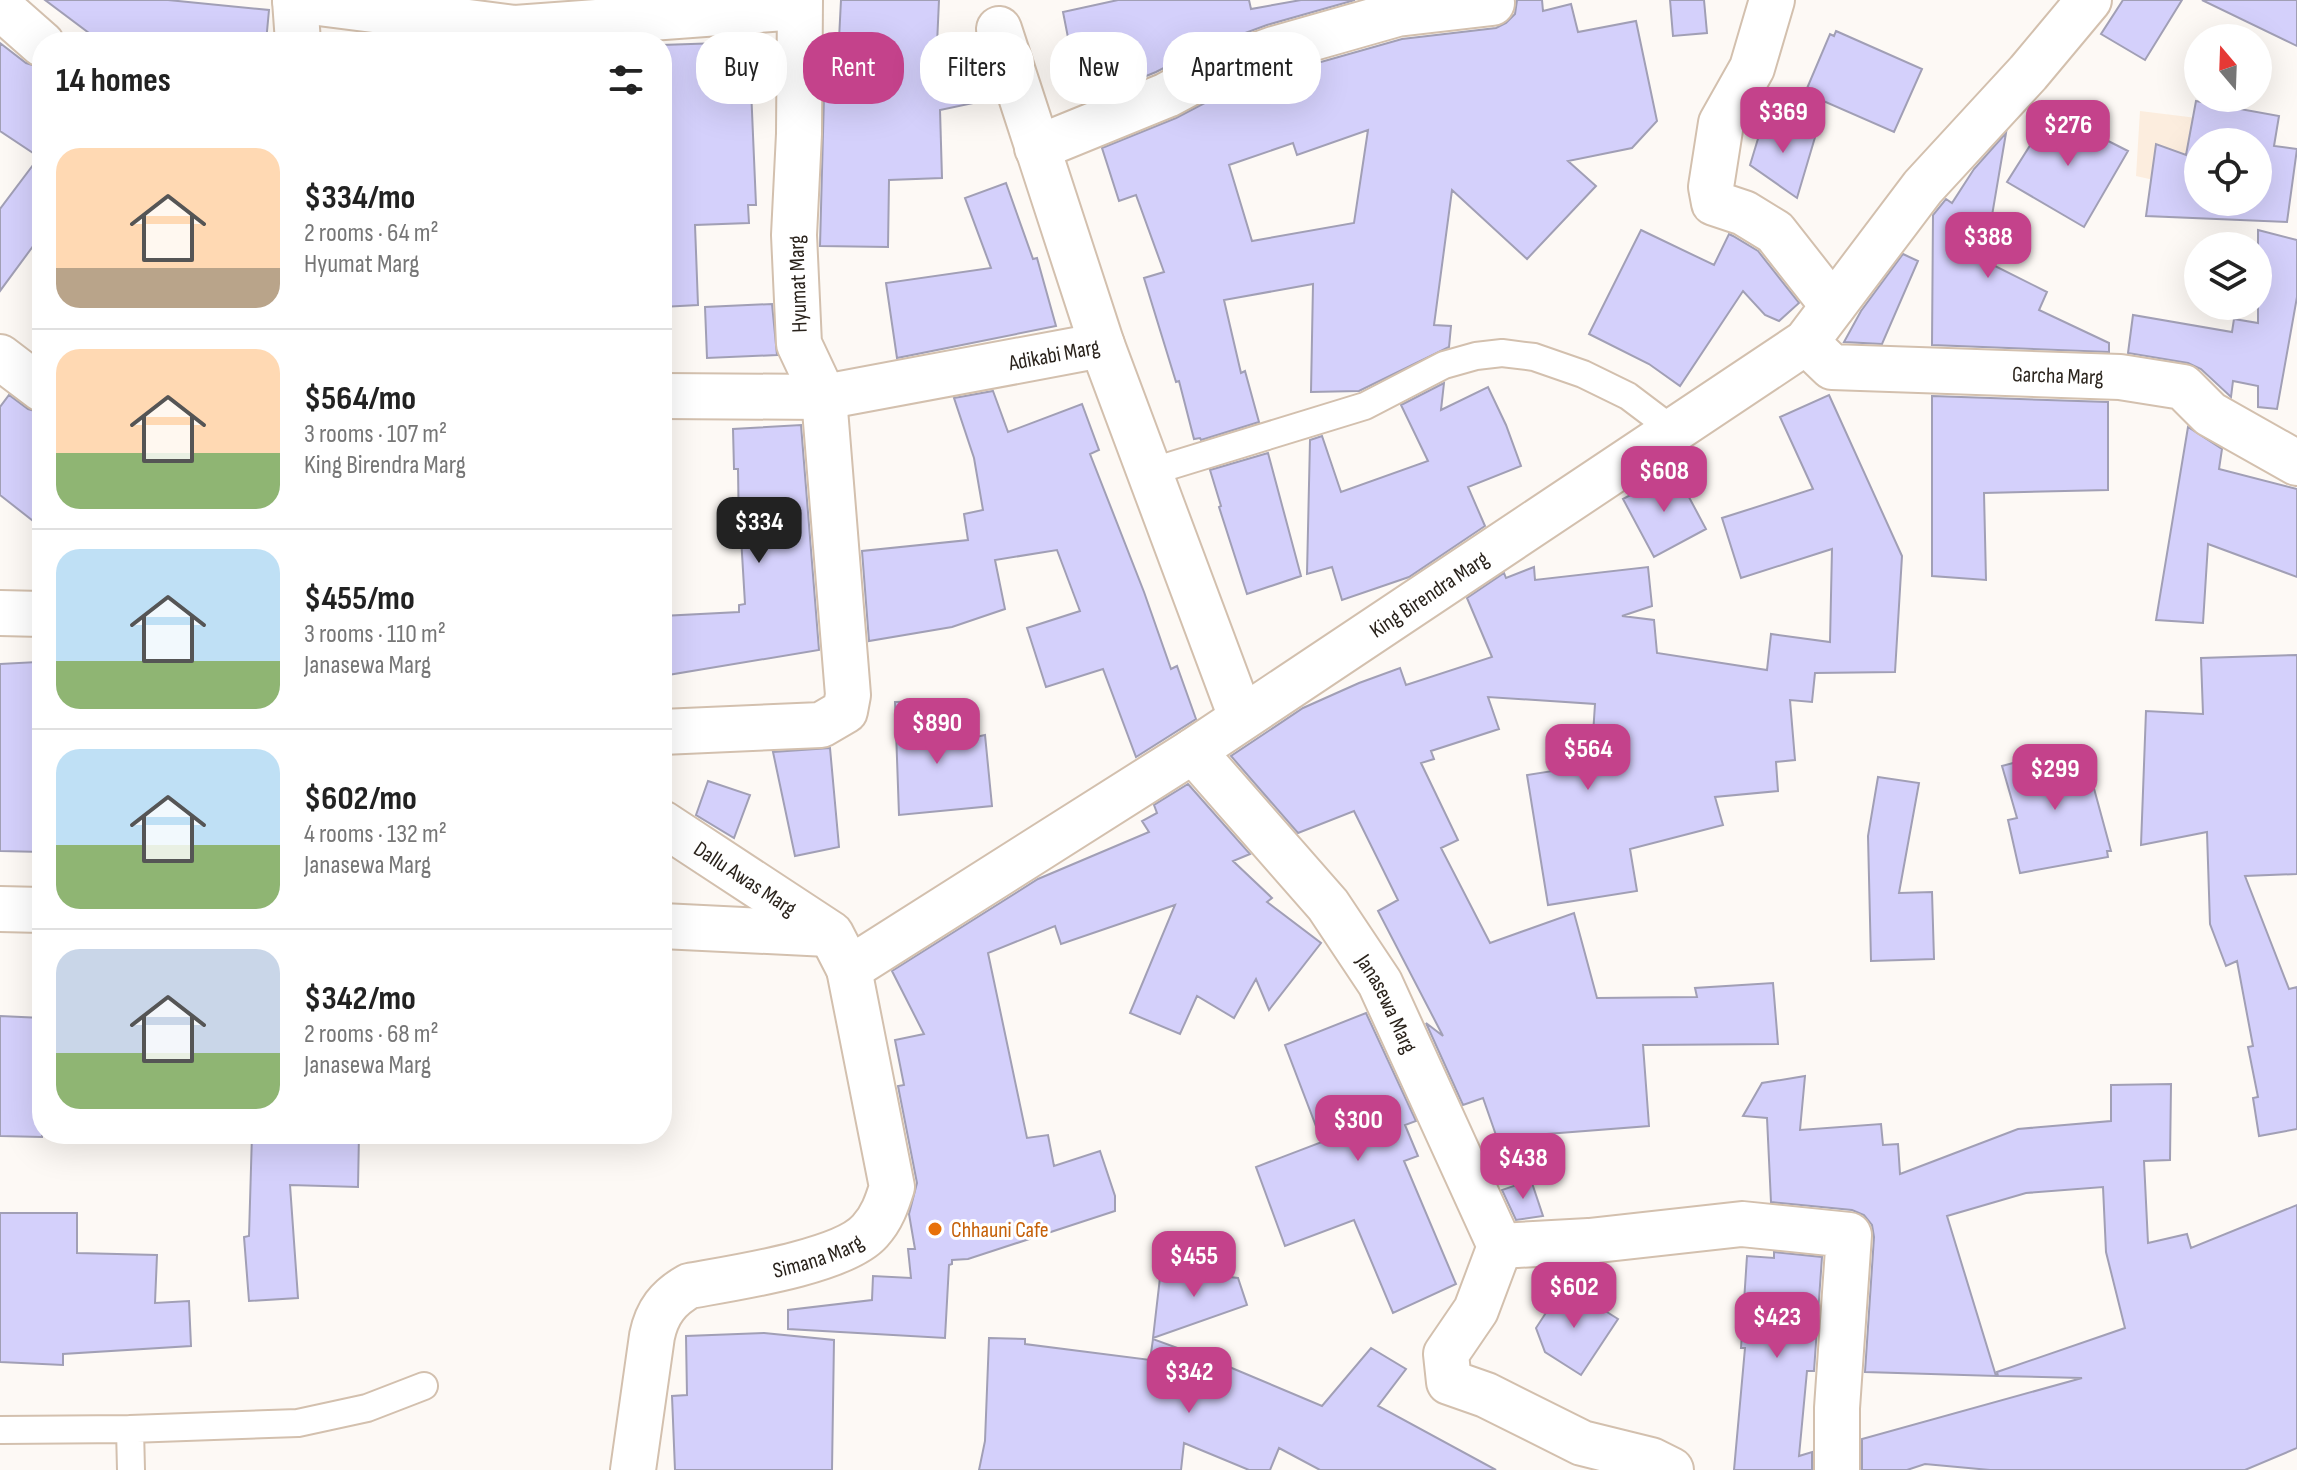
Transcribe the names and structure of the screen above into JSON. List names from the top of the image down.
{
  "streets": {
    "street": [
      "Hyumat Marg",
      "Adikabi Marg",
      "Garcha Marg",
      "King Birendra Marg",
      "Dallu Awas Marg",
      "Janasewa Marg",
      "Simana Marg"
    ]
  },
  "crossings": [
    ["Hyumat Marg", "Adikabi Marg"],
    ["Adikabi Marg", "King Birendra Marg"],
    ["Garcha Marg", "King Birendra Marg"],
    ["King Birendra Marg", "Dallu Awas Marg"],
    ["King Birendra Marg", "Janasewa Marg"],
    ["King Birendra Marg", "Simana Marg"],
    ["Dallu Awas Marg", "Simana Marg"]
  ],
  "places": ["Chhauni Cafe"],
  "north": "top",
  "page": {
    "chip": [
      "Buy",
      "Rent",
      "Filters",
      "New",
      "Apartment"
    ],
    "heading": "14 homes",
    "price": [
      "$369",
      "$276",
      "$388",
      "$608",
      "$334",
      "$890",
      "$564",
      "$299",
      "$300",
      "$438",
      "$455",
      "$602",
      "$423",
      "$342"
    ],
    "list": [
      {
        "name": "$334/mo",
        "note": "2 rooms · 64 m² · Hyumat Marg"
      },
      {
        "name": "$564/mo",
        "note": "3 rooms · 107 m² · King Birendra Marg"
      },
      {
        "name": "$455/mo",
        "note": "3 rooms · 110 m² · Janasewa Marg"
      },
      {
        "name": "$602/mo",
        "note": "4 rooms · 132 m² · Janasewa Marg"
      },
      {
        "name": "$342/mo",
        "note": "2 rooms · 68 m² · Janasewa Marg"
      }
    ]
  }
}
